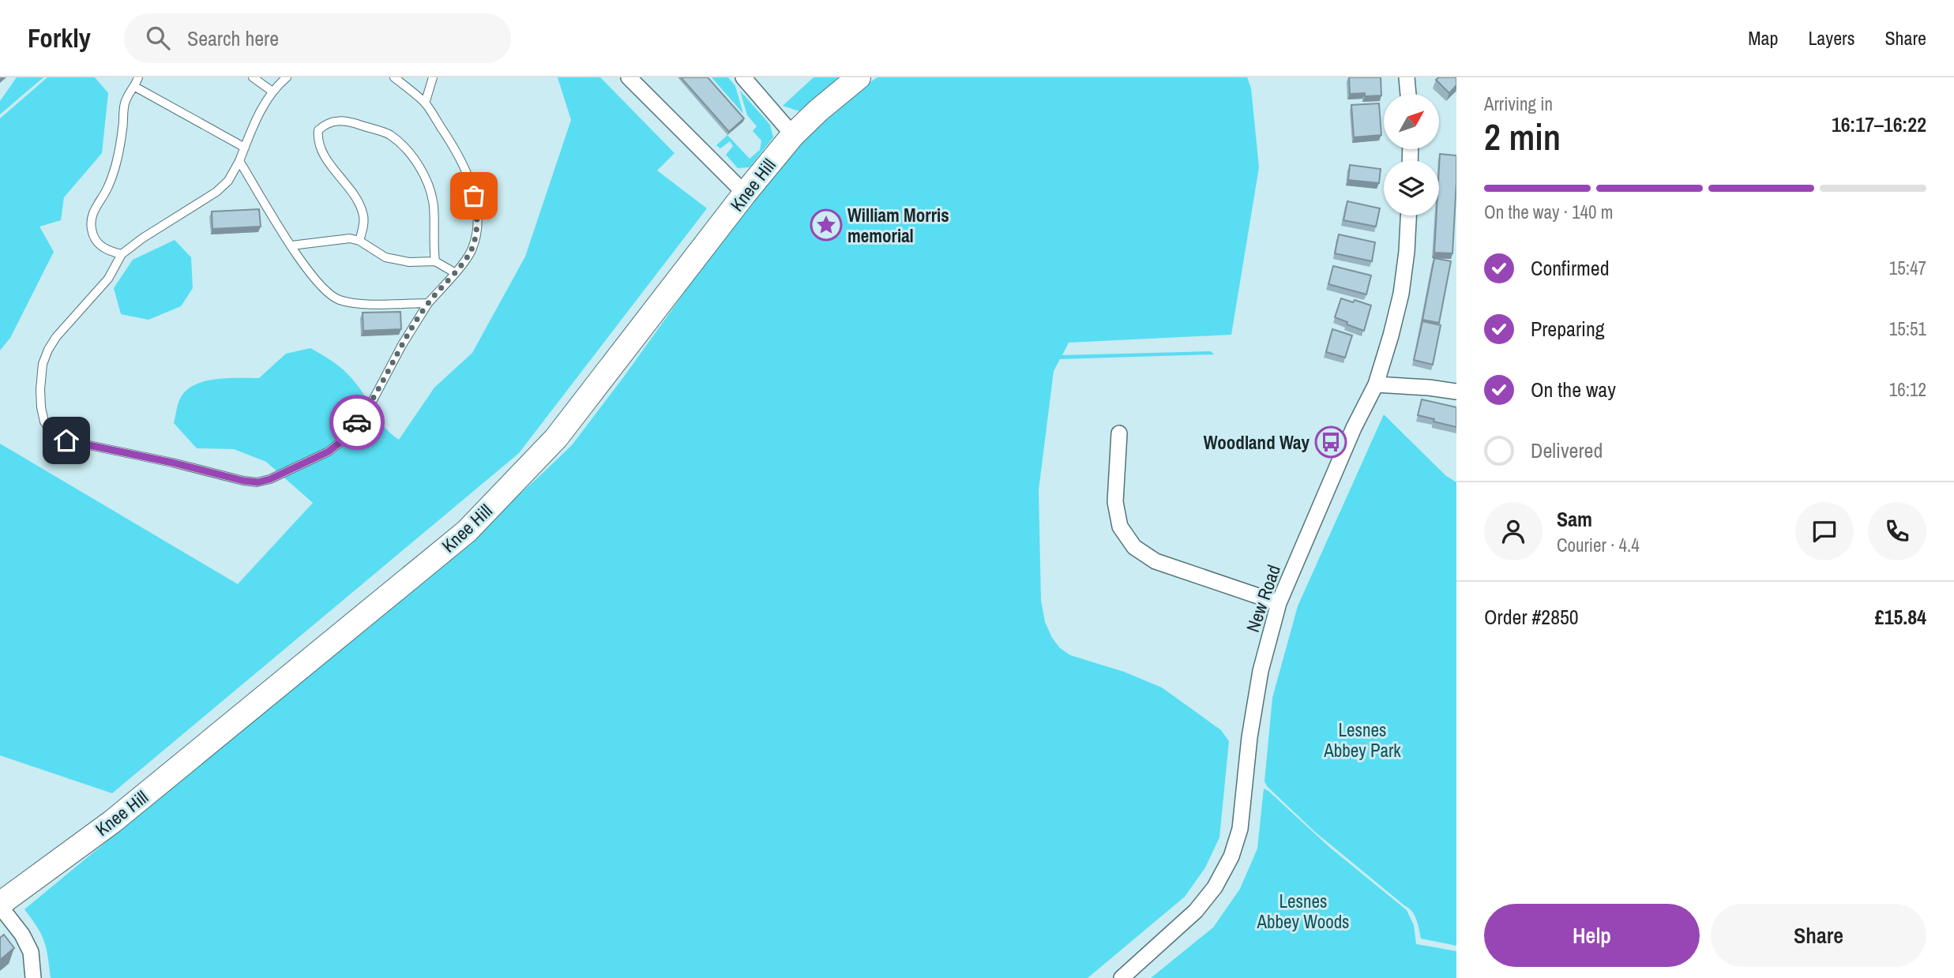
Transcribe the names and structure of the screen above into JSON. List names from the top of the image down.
{
  "streets": {
    "main road": ["Knee Hill"],
    "street": ["New Road"]
  },
  "parks": ["Lesnes Abbey Park", "Lesnes Abbey Woods"],
  "places": {
    "place": ["William Morris memorial"],
    "bus stop": ["Woodland Way"]
  },
  "north": "top right",
  "page": {
    "header": "Forkly",
    "search": "Search here",
    "nav": ["Map", "Layers", "Share"],
    "heading": ["2 min", "Arriving in", "16:17–16:22"],
    "panel": [
      "Sam",
      "Courier · 4.4",
      "Order #2850",
      "£15.84"
    ],
    "bar": "On the way · 140 m",
    "list": [
      ["Confirmed", "15:47"],
      ["Preparing", "15:51"],
      ["On the way", "16:12"],
      "Delivered"
    ],
    "buttons": ["Help", "Share"]
  }
}
